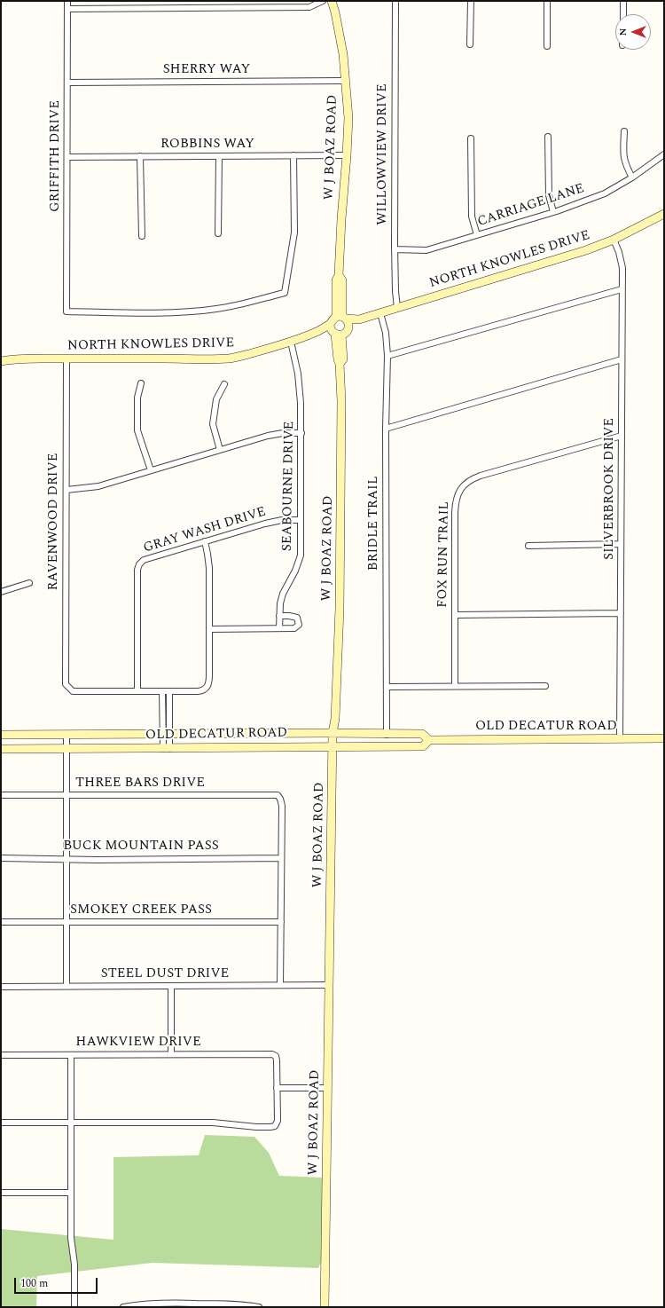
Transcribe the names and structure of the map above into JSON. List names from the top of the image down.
{
  "streets": {
    "main road": ["W J BOAZ ROAD", "NORTH KNOWLES DRIVE", "OLD DECATUR ROAD"],
    "street": [
      "SHERRY WAY",
      "ROBBINS WAY",
      "WILLOWVIEW DRIVE",
      "GRIFFITH DRIVE",
      "CARRIAGE LANE",
      "SEABOURNE DRIVE",
      "SILVERBROOK DRIVE",
      "RAVENWOOD DRIVE",
      "BRIDLE TRAIL",
      "GRAY WASH DRIVE",
      "FOX RUN TRAIL",
      "THREE BARS DRIVE",
      "BUCK MOUNTAIN PASS",
      "SMOKEY CREEK PASS",
      "STEEL DUST DRIVE",
      "HAWKVIEW DRIVE"
    ]
  },
  "crossings": [
    ["SHERRY WAY", "W J BOAZ ROAD"],
    ["SHERRY WAY", "GRIFFITH DRIVE"],
    ["ROBBINS WAY", "W J BOAZ ROAD"],
    ["ROBBINS WAY", "GRIFFITH DRIVE"],
    ["W J BOAZ ROAD", "NORTH KNOWLES DRIVE"],
    ["W J BOAZ ROAD", "OLD DECATUR ROAD"],
    ["W J BOAZ ROAD", "STEEL DUST DRIVE"],
    ["WILLOWVIEW DRIVE", "CARRIAGE LANE"],
    ["WILLOWVIEW DRIVE", "NORTH KNOWLES DRIVE"],
    ["NORTH KNOWLES DRIVE", "SEABOURNE DRIVE"],
    ["NORTH KNOWLES DRIVE", "SILVERBROOK DRIVE"],
    ["NORTH KNOWLES DRIVE", "RAVENWOOD DRIVE"],
    ["NORTH KNOWLES DRIVE", "BRIDLE TRAIL"],
    ["SEABOURNE DRIVE", "GRAY WASH DRIVE"],
    ["SILVERBROOK DRIVE", "FOX RUN TRAIL"],
    ["SILVERBROOK DRIVE", "OLD DECATUR ROAD"],
    ["RAVENWOOD DRIVE", "GRAY WASH DRIVE"],
    ["BRIDLE TRAIL", "OLD DECATUR ROAD"],
    ["THREE BARS DRIVE", "BUCK MOUNTAIN PASS"]
  ],
  "scale_bar": "100 m",
  "north": "left"
}
